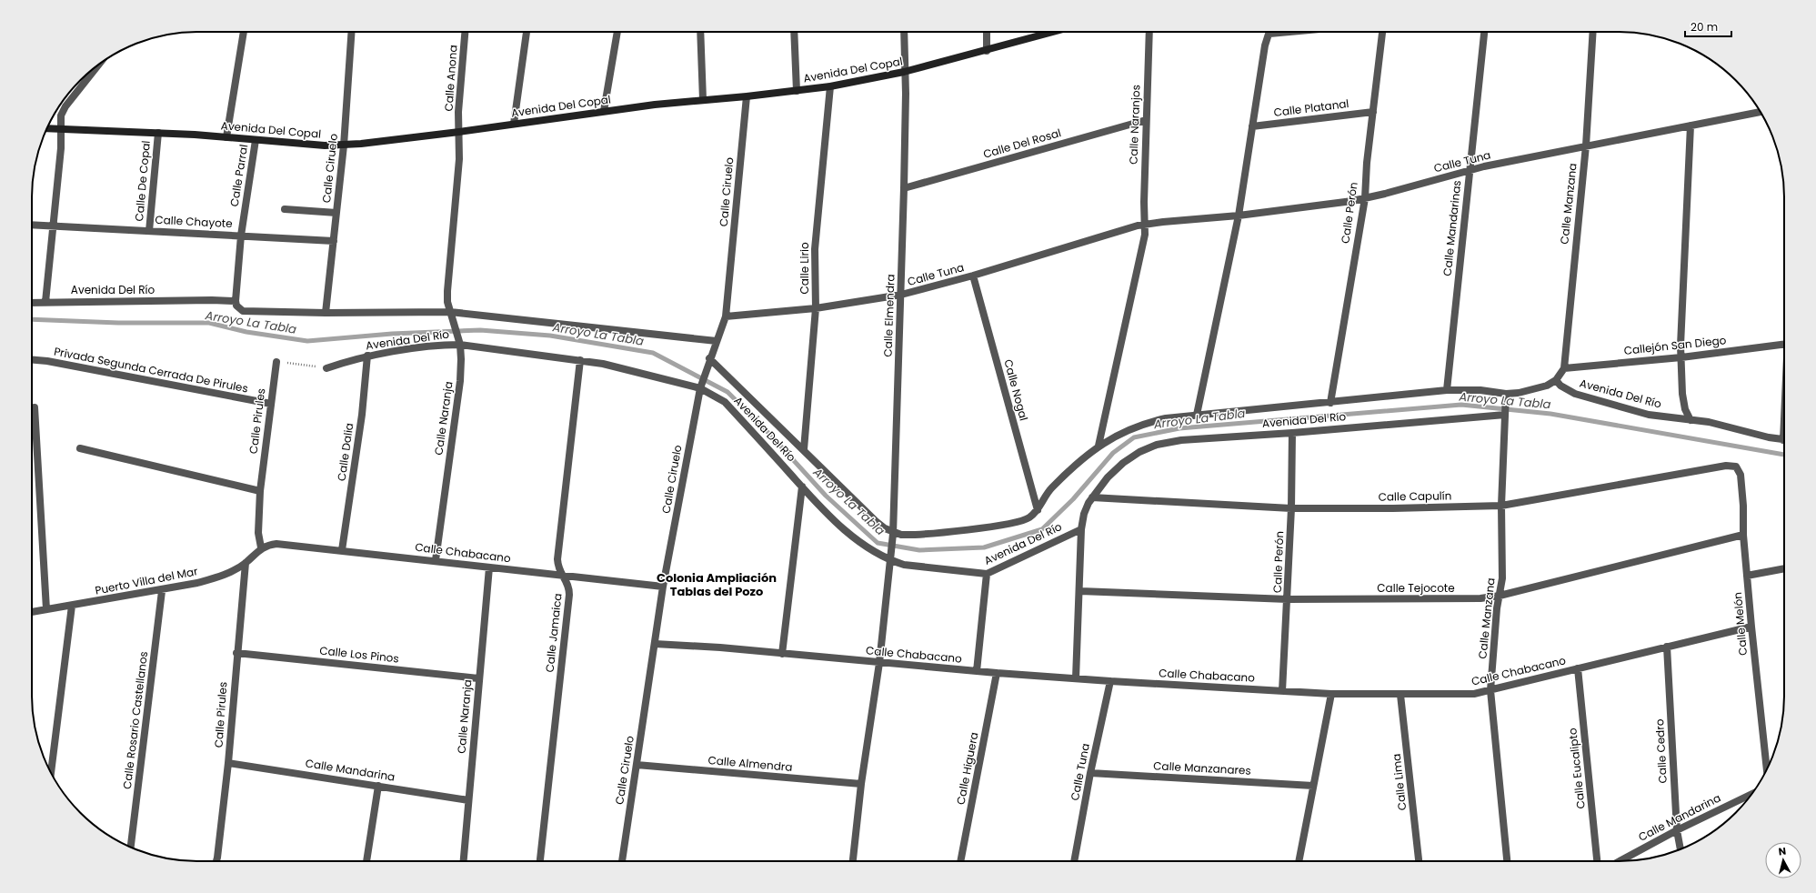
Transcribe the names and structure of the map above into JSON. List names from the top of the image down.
{
  "streets": {
    "street": [
      "Avenida Del Copal",
      "Calle Anona",
      "Calle Platanal",
      "Calle Naranjos",
      "Calle Del Rosal",
      "Calle Tuna",
      "Calle Ciruelo",
      "Calle Parral",
      "Calle De Copal",
      "Calle Manzana",
      "Calle Perón",
      "Calle Chayote",
      "Calle Mandarinas",
      "Calle Lirio",
      "Avenida Del Río",
      "Calle Elmendra",
      "Callejón San Diego",
      "Privada Segunda Cerrada De Pirules",
      "Calle Nogal",
      "Calle Naranja",
      "Calle Pirules",
      "Calle Dalia",
      "Calle Capulín",
      "Calle Chabacano",
      "Puerto Villa del Mar",
      "Calle Tejocote",
      "Calle Melón",
      "Calle Jamaica",
      "Calle Los Pinos",
      "Calle Rosario Castellanos",
      "Calle Cedro",
      "Calle Almendra",
      "Calle Higuera",
      "Calle Manzanares",
      "Calle Eucalipto",
      "Calle Mandarina",
      "Calle Lima"
    ]
  },
  "crossings": [
    ["Avenida Del Copal", "Calle Anona"],
    ["Avenida Del Copal", "Calle Ciruelo"],
    ["Avenida Del Copal", "Calle Parral"],
    ["Avenida Del Copal", "Calle De Copal"],
    ["Avenida Del Copal", "Calle Lirio"],
    ["Avenida Del Copal", "Calle Elmendra"],
    ["Calle Platanal", "Calle Perón"],
    ["Calle Naranjos", "Calle Del Rosal"],
    ["Calle Naranjos", "Calle Tuna"],
    ["Calle Del Rosal", "Calle Elmendra"],
    ["Calle Tuna", "Calle Ciruelo"],
    ["Calle Tuna", "Calle Manzana"],
    ["Calle Tuna", "Calle Perón"],
    ["Calle Tuna", "Calle Mandarinas"],
    ["Calle Tuna", "Calle Lirio"],
    ["Calle Tuna", "Calle Elmendra"],
    ["Calle Tuna", "Calle Nogal"],
    ["Calle Tuna", "Calle Chabacano"],
    ["Calle Tuna", "Calle Manzanares"],
    ["Calle Ciruelo", "Calle Chayote"],
    ["Calle Ciruelo", "Avenida Del Río"],
    ["Calle Ciruelo", "Calle Chabacano"],
    ["Calle Ciruelo", "Calle Almendra"],
    ["Calle Parral", "Calle Chayote"],
    ["Calle Parral", "Avenida Del Río"],
    ["Calle De Copal", "Calle Chayote"],
    ["Calle Manzana", "Avenida Del Río"],
    ["Calle Manzana", "Callejón San Diego"],
    ["Calle Manzana", "Calle Capulín"],
    ["Calle Manzana", "Calle Chabacano"],
    ["Calle Manzana", "Calle Tejocote"],
    ["Calle Perón", "Avenida Del Río"],
    ["Calle Perón", "Calle Capulín"],
    ["Calle Perón", "Calle Chabacano"],
    ["Calle Perón", "Calle Tejocote"],
    ["Calle Mandarinas", "Avenida Del Río"],
    ["Calle Lirio", "Avenida Del Río"],
    ["Avenida Del Río", "Calle Elmendra"],
    ["Avenida Del Río", "Calle Nogal"],
    ["Avenida Del Río", "Calle Naranja"],
    ["Avenida Del Río", "Calle Dalia"],
    ["Avenida Del Río", "Calle Capulín"],
    ["Avenida Del Río", "Calle Jamaica"],
    ["Privada Segunda Cerrada De Pirules", "Calle Pirules"],
    ["Calle Naranja", "Calle Chabacano"],
    ["Calle Naranja", "Calle Los Pinos"],
    ["Calle Naranja", "Calle Mandarina"],
    ["Calle Pirules", "Calle Chabacano"],
    ["Calle Pirules", "Puerto Villa del Mar"],
    ["Calle Pirules", "Calle Los Pinos"],
    ["Calle Pirules", "Calle Mandarina"],
    ["Calle Dalia", "Calle Chabacano"],
    ["Calle Capulín", "Calle Melón"],
    ["Calle Chabacano", "Puerto Villa del Mar"],
    ["Calle Chabacano", "Calle Melón"],
    ["Calle Chabacano", "Calle Jamaica"],
    ["Calle Chabacano", "Calle Cedro"],
    ["Calle Chabacano", "Calle Higuera"],
    ["Calle Chabacano", "Calle Eucalipto"],
    ["Calle Chabacano", "Calle Lima"],
    ["Puerto Villa del Mar", "Calle Rosario Castellanos"],
    ["Calle Tejocote", "Calle Melón"],
    ["Calle Cedro", "Calle Mandarina"]
  ],
  "districts": ["Colonia Ampliación Tablas del Pozo"],
  "water": ["Arroyo La Tabla"],
  "scale_bar": "20 m",
  "north": "top"
}
